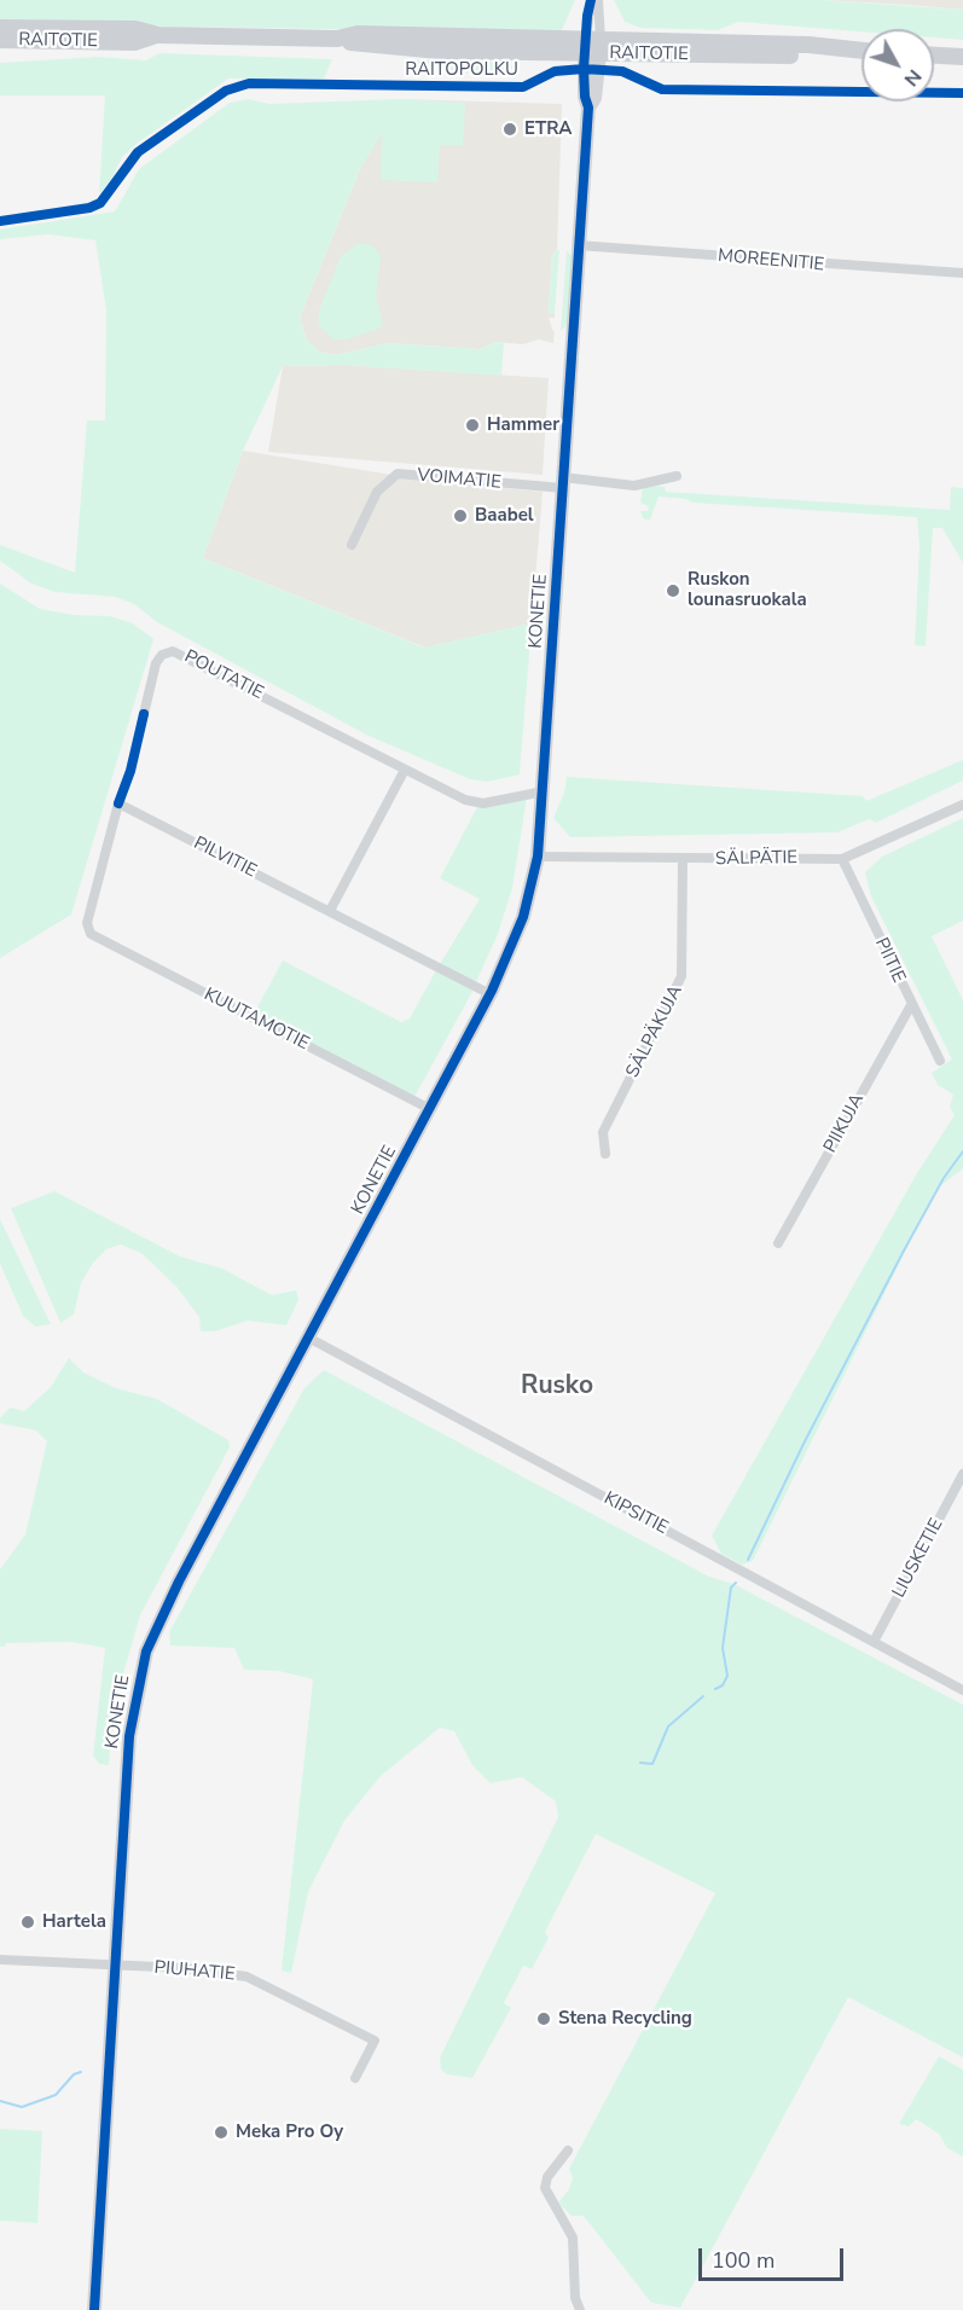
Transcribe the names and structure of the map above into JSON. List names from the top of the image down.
{
  "streets": {
    "main road": ["RAITOTIE"],
    "street": [
      "MOREENITIE",
      "VOIMATIE",
      "KONETIE",
      "POUTATIE",
      "PILVITIE",
      "SÄLPÄTIE",
      "PIITIE",
      "KUUTAMOTIE",
      "SÄLPÄKUJA",
      "PIIKUJA",
      "KIPSITIE",
      "LIUSKETIE",
      "PIUHATIE"
    ],
    "cycle path": ["RAITOPOLKU"]
  },
  "crossings": [
    ["RAITOTIE", "KONETIE"],
    ["MOREENITIE", "KONETIE"],
    ["VOIMATIE", "KONETIE"],
    ["KONETIE", "POUTATIE"],
    ["KONETIE", "PILVITIE"],
    ["KONETIE", "SÄLPÄTIE"],
    ["KONETIE", "KUUTAMOTIE"],
    ["KONETIE", "KIPSITIE"],
    ["KONETIE", "PIUHATIE"],
    ["PILVITIE", "KUUTAMOTIE"],
    ["SÄLPÄTIE", "PIITIE"],
    ["SÄLPÄTIE", "SÄLPÄKUJA"],
    ["PIITIE", "PIIKUJA"],
    ["KIPSITIE", "LIUSKETIE"]
  ],
  "districts": ["Rusko"],
  "places": [
    "ETRA",
    "Hammer",
    "Baabel",
    "Ruskon lounasruokala",
    "Hartela",
    "Stena Recycling",
    "Meka Pro Oy"
  ],
  "scale_bar": "100 m",
  "north": "bottom right"
}
